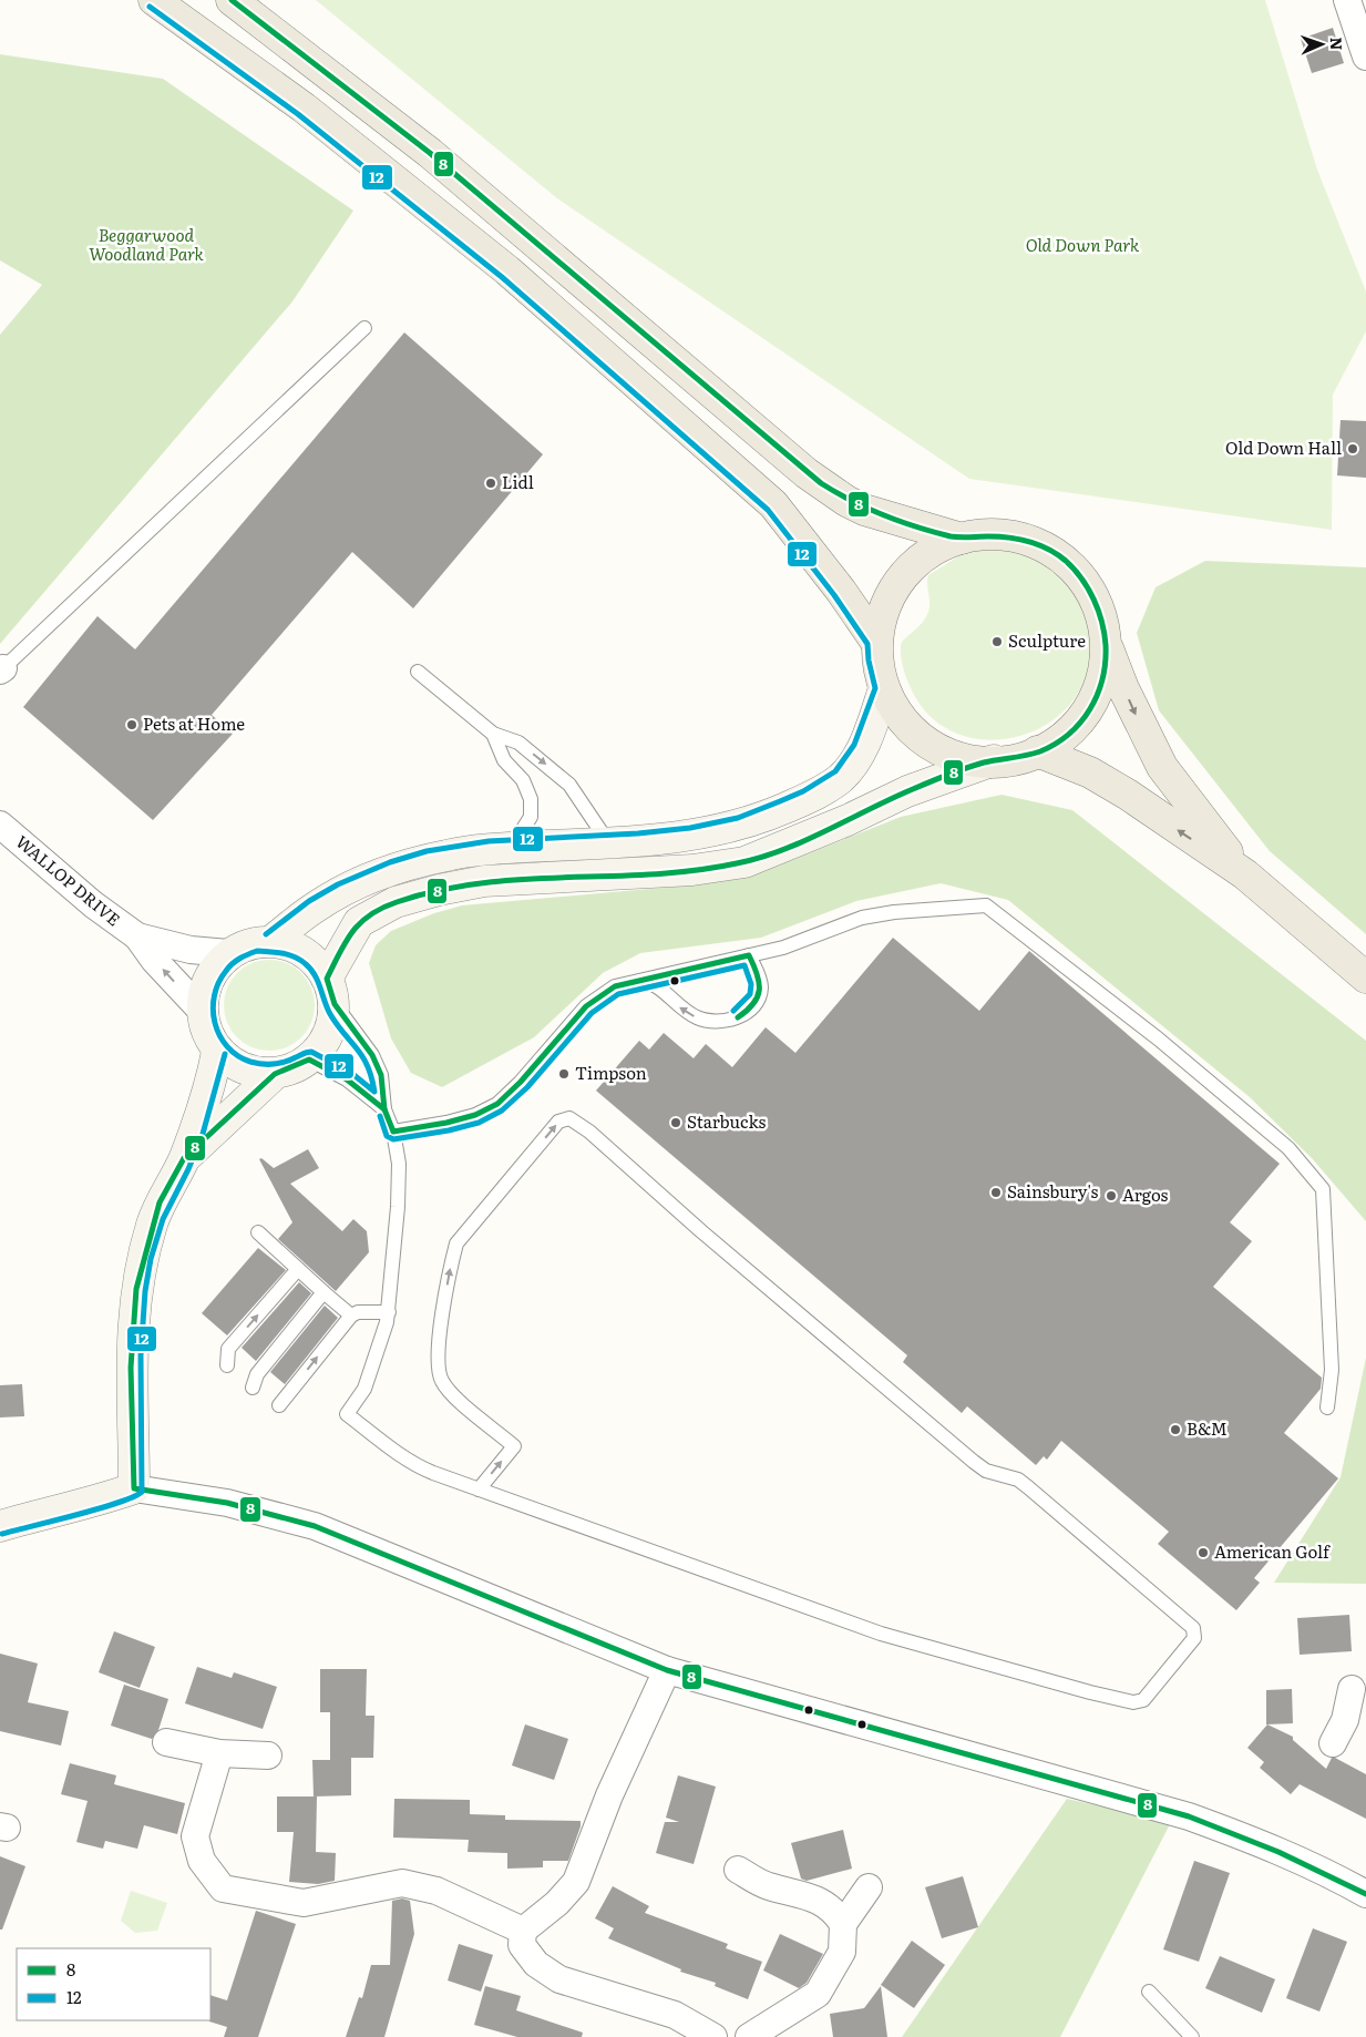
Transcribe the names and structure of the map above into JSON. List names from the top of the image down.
{
  "streets": {
    "street": ["WALLOP DRIVE"]
  },
  "parks": ["Beggarwood Woodland Park", "Old Down Park"],
  "places": [
    "Old Down Hall",
    "Lidl",
    "Sculpture",
    "Pets at Home",
    "Timpson",
    "Starbucks",
    "Sainsbury's",
    "Argos",
    "B&M",
    "American Golf"
  ],
  "lines": ["transit line 8", "transit line 12"],
  "legend": ["8", "12"],
  "north": "right"
}
